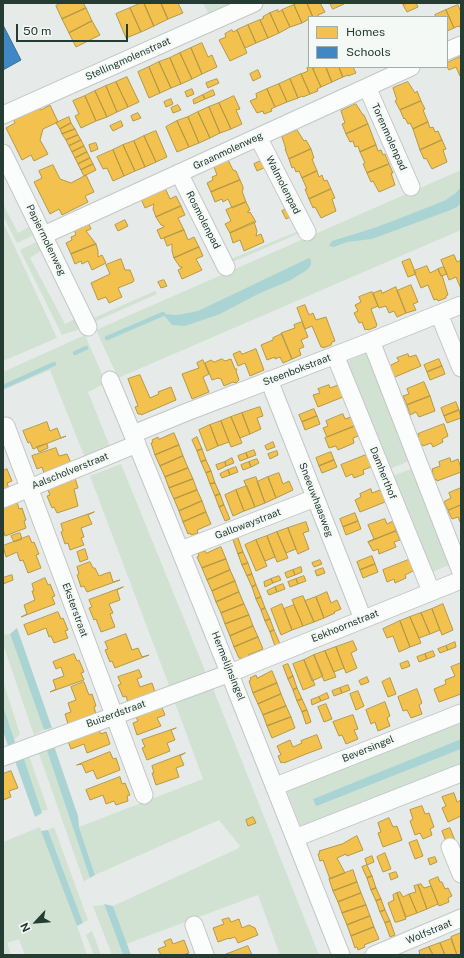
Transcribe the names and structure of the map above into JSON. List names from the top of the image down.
{
  "streets": {
    "street": [
      "Stellingmolenstraat",
      "Torenmolenpad",
      "Graanmolenweg",
      "Walmolenpad",
      "Rosmolenpad",
      "Papiermolenweg",
      "Steenbokstraat",
      "Aalscholverstraat",
      "Damherthof",
      "Sneeuwhaasweg",
      "Gallowaystraat",
      "Eksterstraat",
      "Eekhoornstraat",
      "Hermelijnsingel",
      "Buizerdstraat",
      "Beversingel",
      "Wolfstraat"
    ]
  },
  "crossings": [
    ["Torenmolenpad", "Graanmolenweg"],
    ["Graanmolenweg", "Walmolenpad"],
    ["Graanmolenweg", "Rosmolenpad"],
    ["Graanmolenweg", "Papiermolenweg"],
    ["Steenbokstraat", "Aalscholverstraat"],
    ["Steenbokstraat", "Damherthof"],
    ["Steenbokstraat", "Sneeuwhaasweg"],
    ["Steenbokstraat", "Hermelijnsingel"],
    ["Aalscholverstraat", "Eksterstraat"],
    ["Aalscholverstraat", "Hermelijnsingel"],
    ["Damherthof", "Eekhoornstraat"],
    ["Sneeuwhaasweg", "Gallowaystraat"],
    ["Sneeuwhaasweg", "Eekhoornstraat"],
    ["Gallowaystraat", "Hermelijnsingel"],
    ["Eksterstraat", "Buizerdstraat"],
    ["Eekhoornstraat", "Hermelijnsingel"],
    ["Eekhoornstraat", "Buizerdstraat"],
    ["Hermelijnsingel", "Buizerdstraat"],
    ["Hermelijnsingel", "Beversingel"]
  ],
  "legend": ["Homes", "Schools"],
  "scale_bar": "50 m",
  "north": "bottom left"
}
